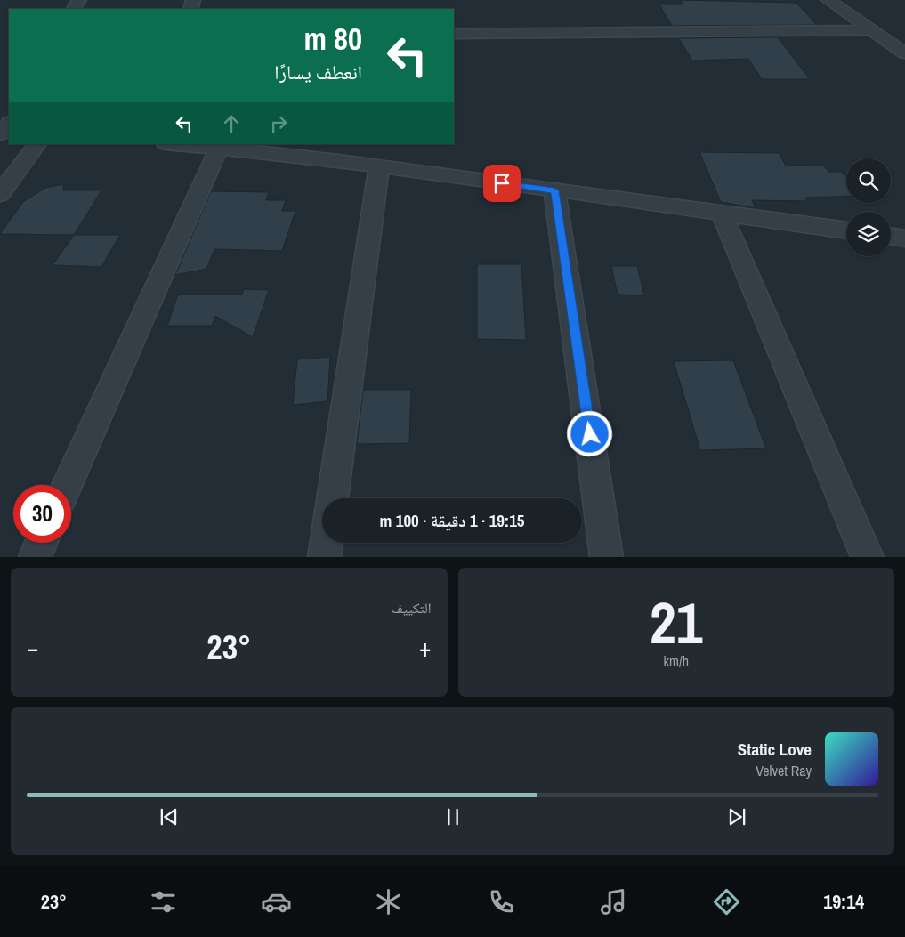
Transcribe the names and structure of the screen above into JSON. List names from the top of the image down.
{
  "page": {
    "turn": ["80 m", "انعطف يسارًا"],
    "limit": "30",
    "trip": "19:15 · 1 دقيقة · 100 m",
    "tile": [
      ["21", "km/h"],
      "التكييف"
    ],
    "heat": ["−", "23°", "+"],
    "song": ["Static Love", "Velvet Ray"],
    "tabs": ["19:14", "23°"]
  }
}
